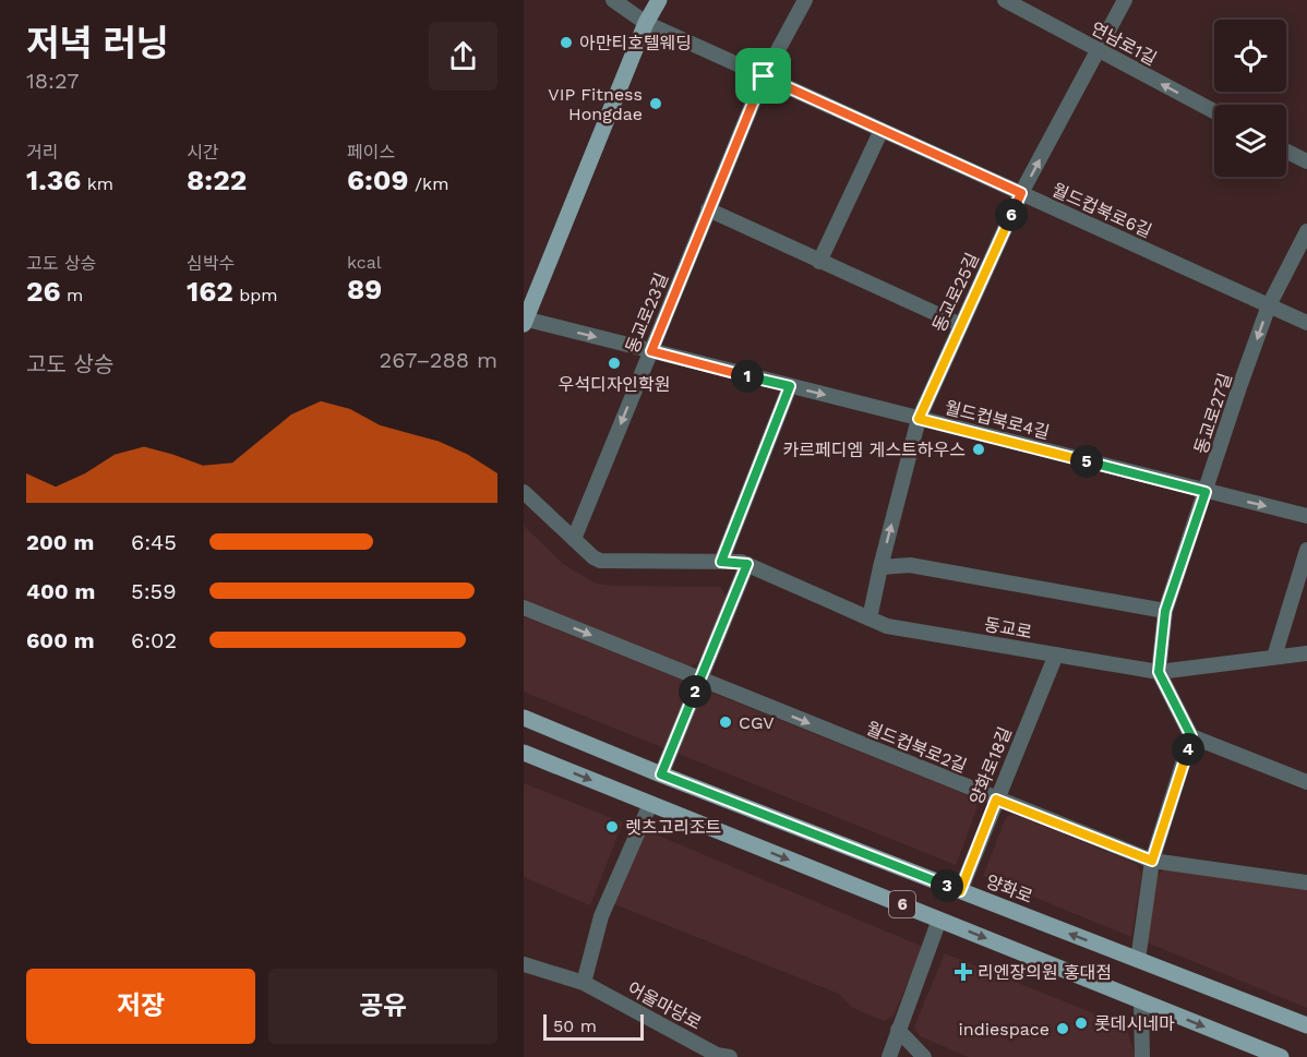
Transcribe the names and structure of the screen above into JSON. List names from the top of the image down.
{
  "streets": {
    "main road": ["양화로", "6"],
    "street": [
      "연남로1길",
      "월드컵북로6길",
      "동교로25길",
      "동교로23길",
      "동교로27길",
      "월드컵북로4길",
      "동교로",
      "월드컵북로2길",
      "양화로18길",
      "어울마당로"
    ]
  },
  "crossings": [
    ["연남로1길", "동교로25길"],
    ["월드컵북로6길", "동교로25길"],
    ["월드컵북로6길", "동교로23길"],
    ["월드컵북로6길", "동교로27길"],
    ["동교로25길", "월드컵북로4길"],
    ["동교로25길", "동교로"],
    ["동교로23길", "월드컵북로4길"],
    ["동교로23길", "동교로"],
    ["동교로27길", "월드컵북로4길"],
    ["동교로27길", "동교로"],
    ["동교로", "양화로18길"],
    ["월드컵북로2길", "양화로18길"],
    ["양화로18길", "양화로"]
  ],
  "one_way": [
    "연남로1길",
    "동교로25길",
    "동교로27길",
    "월드컵북로2길"
  ],
  "places": {
    "other": [
      "아만티호텔웨딩",
      "VIP Fitness Hongdae",
      "우석디자인학원",
      "카르페디엠 게스트하우스",
      "CGV",
      "렛츠고리조트",
      "롯데시네마",
      "indiespace"
    ],
    "health": ["리엔장의원 홍대점"]
  },
  "scale_bar": "50 m",
  "page": {
    "heading": ["저녁 러닝", "18:27"],
    "stats": [
      ["거리", "1.36 km"],
      ["시간", "8:22"],
      ["페이스", "6:09 /km"],
      ["고도 상승", "26 m"],
      ["심박수", "162 bpm"],
      ["kcal", "89"]
    ],
    "pins": [
      "6",
      "1",
      "5",
      "2",
      "4",
      "3"
    ],
    "chart": ["고도 상승", "267–288 m"],
    "list": [
      {
        "name": "200 m",
        "note": "6:45"
      },
      {
        "name": "400 m",
        "note": "5:59"
      },
      {
        "name": "600 m",
        "note": "6:02"
      }
    ],
    "buttons": ["저장", "공유"],
    "scale": "50 m"
  }
}
